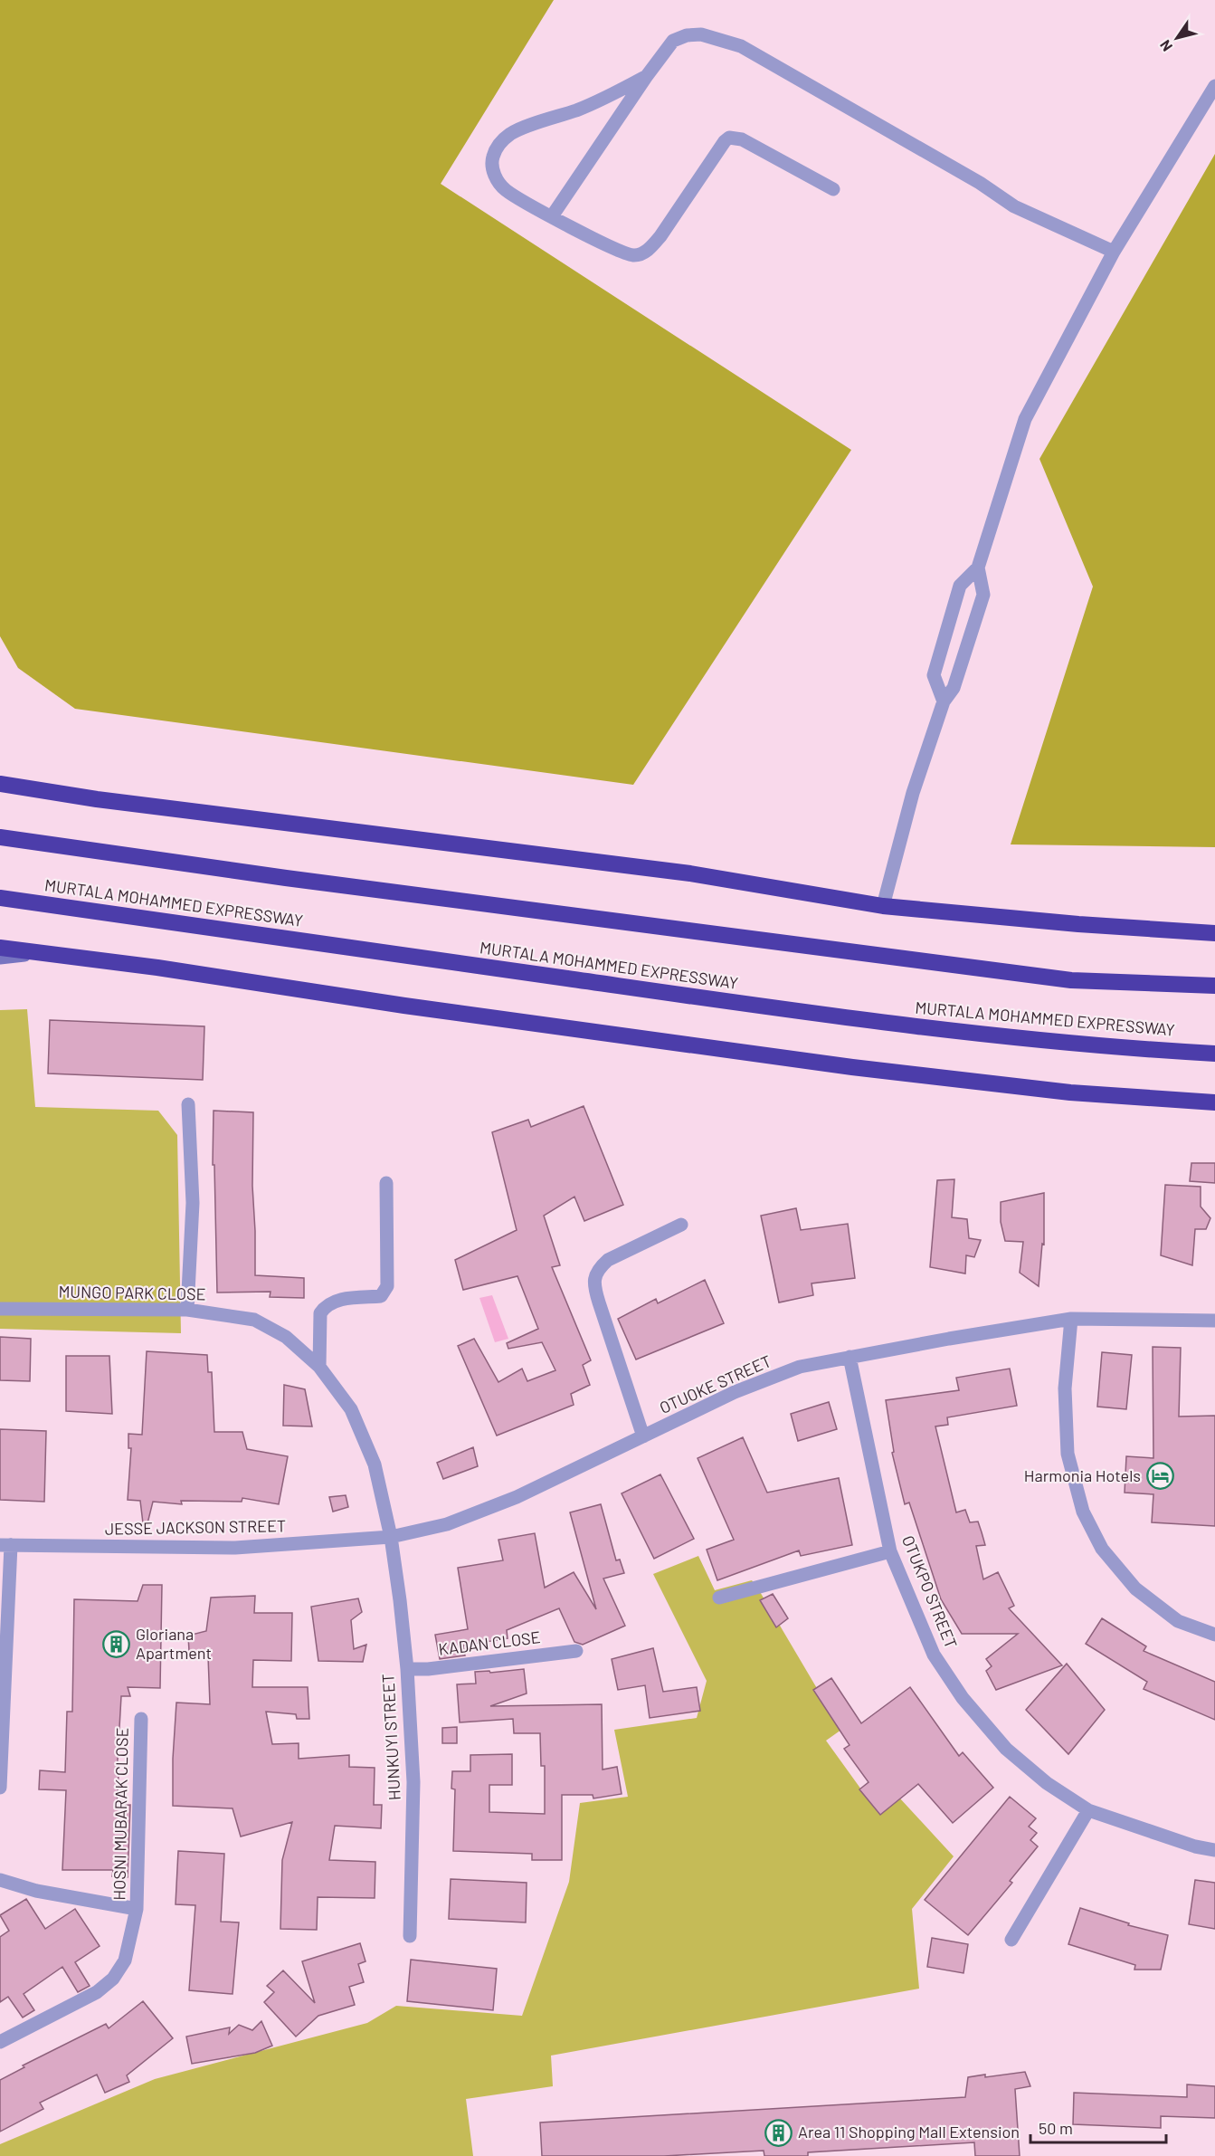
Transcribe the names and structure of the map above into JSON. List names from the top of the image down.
{
  "streets": {
    "highway": ["MURTALA MOHAMMED EXPRESSWAY"],
    "street": [
      "MUNGO PARK CLOSE",
      "OTUOKE STREET",
      "JESSE JACKSON STREET",
      "OTUKPO STREET",
      "KADAN CLOSE",
      "HUNKUYI STREET",
      "HOSNI MUBARAK CLOSE"
    ]
  },
  "crossings": [
    ["MUNGO PARK CLOSE", "OTUOKE STREET"],
    ["MUNGO PARK CLOSE", "JESSE JACKSON STREET"],
    ["MUNGO PARK CLOSE", "HUNKUYI STREET"],
    ["OTUOKE STREET", "JESSE JACKSON STREET"],
    ["OTUOKE STREET", "OTUKPO STREET"],
    ["OTUOKE STREET", "HUNKUYI STREET"],
    ["JESSE JACKSON STREET", "HUNKUYI STREET"],
    ["KADAN CLOSE", "HUNKUYI STREET"]
  ],
  "places": {
    "hotel": ["Harmonia Hotels"],
    "building": ["Gloriana Apartment", "Area 11 Shopping Mall Extension"]
  },
  "scale_bar": "50 m",
  "north": "bottom left"
}
